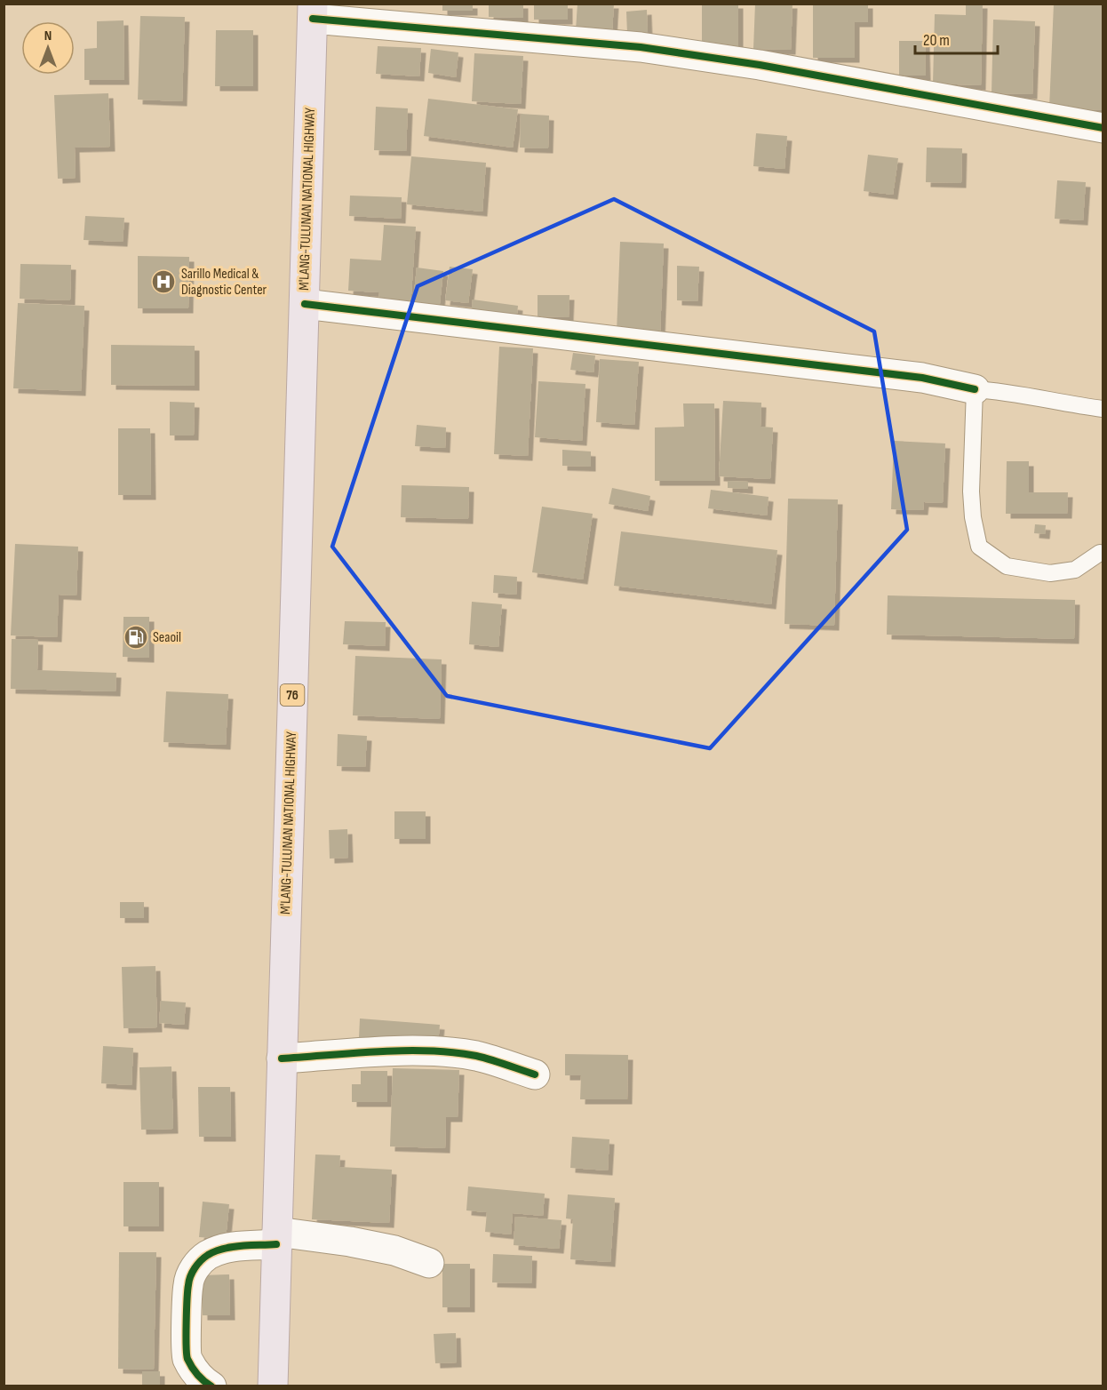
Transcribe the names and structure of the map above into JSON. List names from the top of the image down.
{
  "streets": {
    "highway": ["M'LANG-TULUNAN NATIONAL HIGHWAY", "76"]
  },
  "places": {
    "hospital": ["Sarillo Medical & Diagnostic Center"],
    "fuel station": ["Seaoil"]
  },
  "scale_bar": "20 m",
  "north": "top"
}
